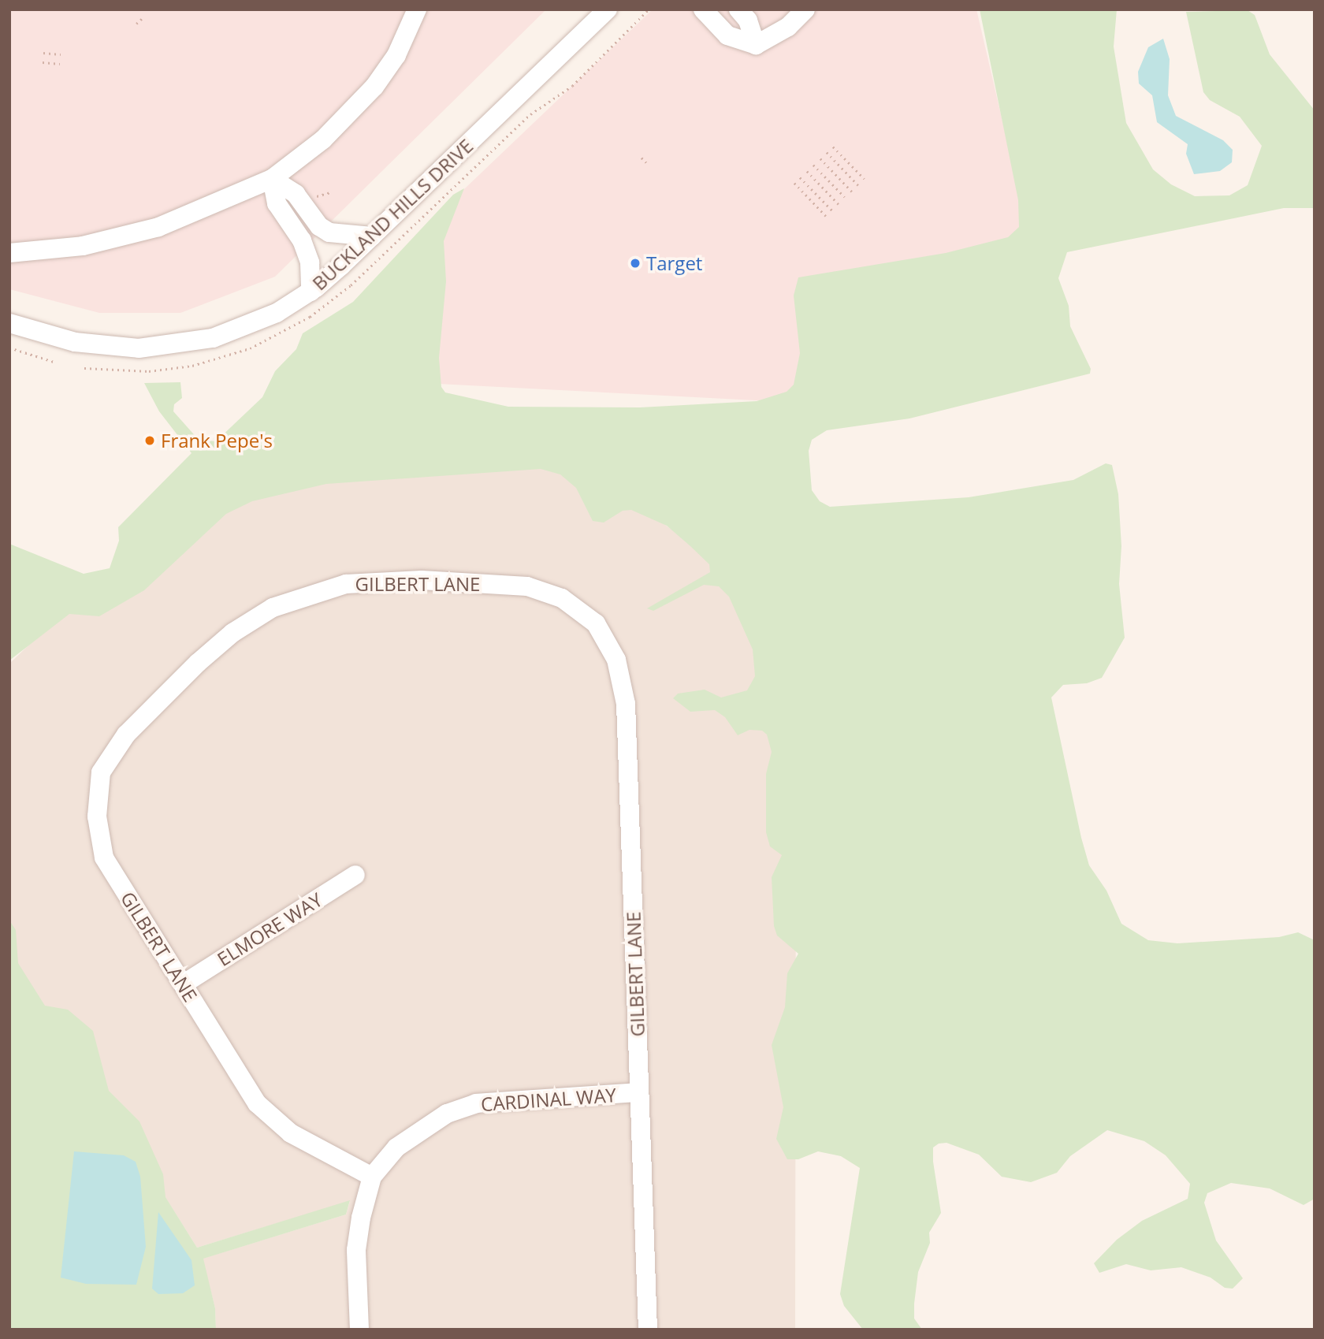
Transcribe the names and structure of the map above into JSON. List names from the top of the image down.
{
  "streets": {
    "street": [
      "BUCKLAND HILLS DRIVE",
      "GILBERT LANE",
      "ELMORE WAY",
      "CARDINAL WAY"
    ]
  },
  "crossings": [
    ["GILBERT LANE", "ELMORE WAY"],
    ["GILBERT LANE", "CARDINAL WAY"]
  ],
  "places": ["Target", "Frank Pepe's"]
}
